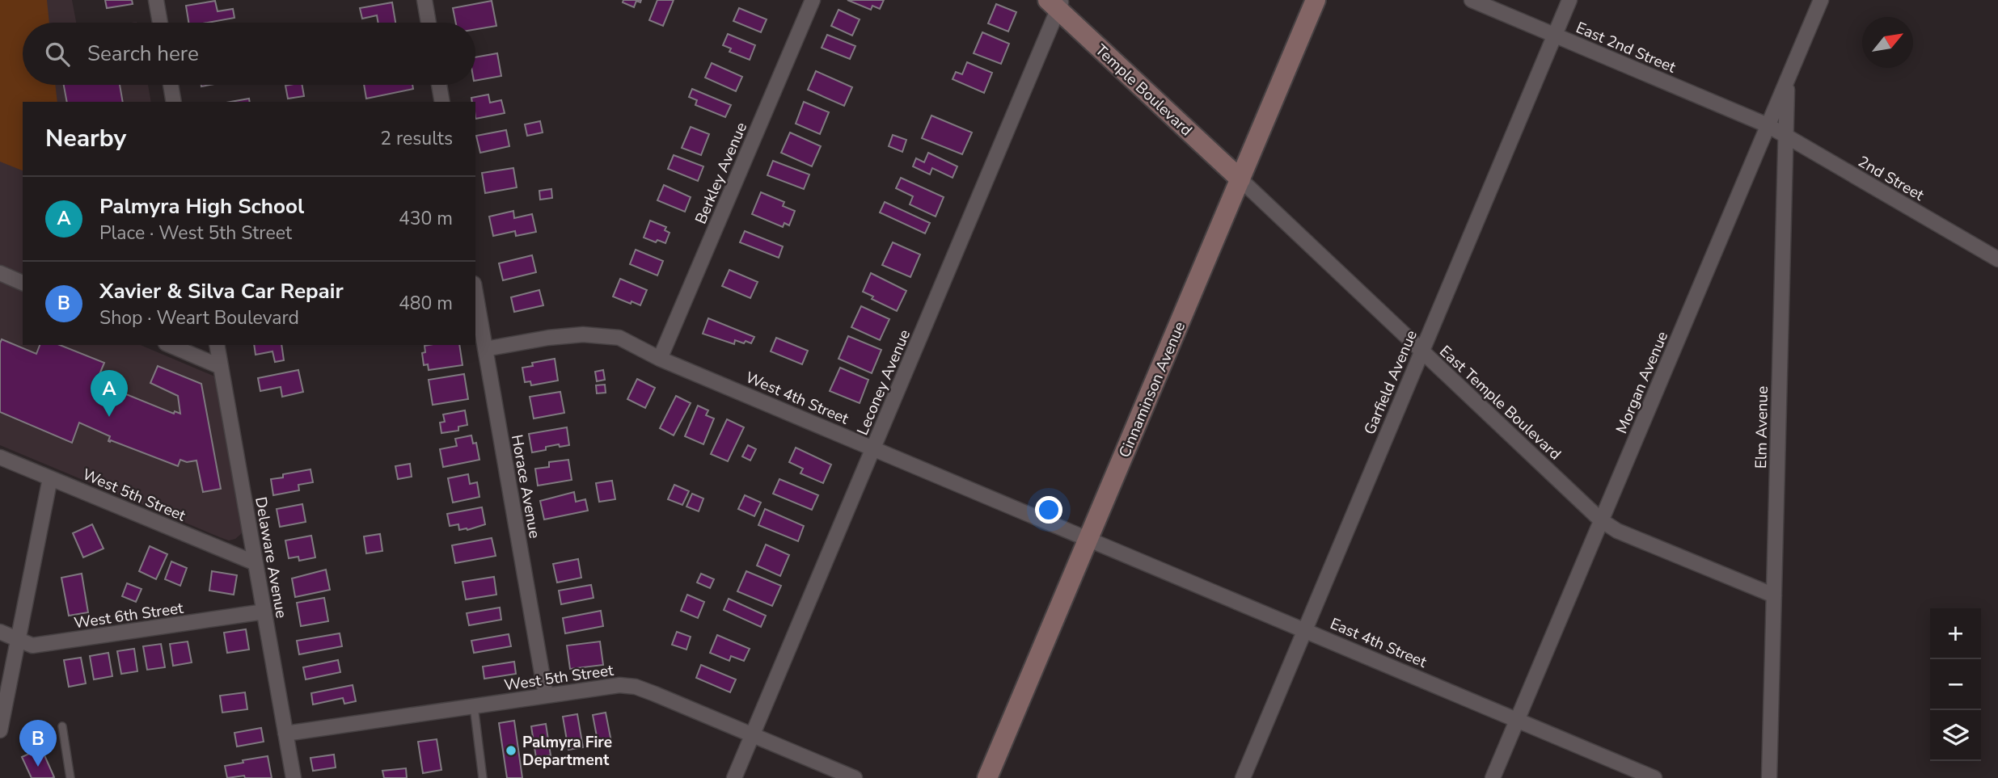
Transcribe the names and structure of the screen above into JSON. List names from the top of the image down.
{
  "streets": {
    "street": [
      "East 2nd Street",
      "Temple Boulevard",
      "Berkley Avenue",
      "2nd Street",
      "Leconey Avenue",
      "Garfield Avenue",
      "Morgan Avenue",
      "Cinnaminson Avenue",
      "West 4th Street",
      "East Temple Boulevard",
      "Elm Avenue",
      "Horace Avenue",
      "West 5th Street",
      "Delaware Avenue",
      "West 6th Street",
      "East 4th Street"
    ]
  },
  "crossings": [
    ["East 2nd Street", "2nd Street"],
    ["East 2nd Street", "Garfield Avenue"],
    ["East 2nd Street", "Morgan Avenue"],
    ["Temple Boulevard", "Leconey Avenue"],
    ["Temple Boulevard", "Cinnaminson Avenue"],
    ["Temple Boulevard", "East Temple Boulevard"],
    ["Berkley Avenue", "West 4th Street"],
    ["2nd Street", "Morgan Avenue"],
    ["2nd Street", "Elm Avenue"],
    ["Leconey Avenue", "West 4th Street"],
    ["Leconey Avenue", "West 5th Street"],
    ["Garfield Avenue", "East Temple Boulevard"],
    ["Garfield Avenue", "East 4th Street"],
    ["Morgan Avenue", "East Temple Boulevard"],
    ["Morgan Avenue", "Elm Avenue"],
    ["Morgan Avenue", "East 4th Street"],
    ["Cinnaminson Avenue", "West 4th Street"],
    ["Cinnaminson Avenue", "East Temple Boulevard"],
    ["Cinnaminson Avenue", "East 4th Street"],
    ["West 4th Street", "Horace Avenue"],
    ["West 4th Street", "East 4th Street"],
    ["East Temple Boulevard", "Elm Avenue"],
    ["Horace Avenue", "West 5th Street"],
    ["West 5th Street", "Delaware Avenue"],
    ["Delaware Avenue", "West 6th Street"]
  ],
  "places": ["Palmyra Fire Department"],
  "north": "top right",
  "page": {
    "search": "Search here",
    "heading": ["Nearby", "2 results"],
    "list": [
      {
        "mark": "A",
        "name": "Palmyra High School",
        "note": "Place · West 5th Street",
        "value": "430 m"
      },
      {
        "mark": "B",
        "name": "Xavier & Silva Car Repair",
        "note": "Shop · Weart Boulevard",
        "value": "480 m"
      }
    ],
    "pins": ["A", "B"],
    "map_buttons": ["+", "−"]
  }
}
